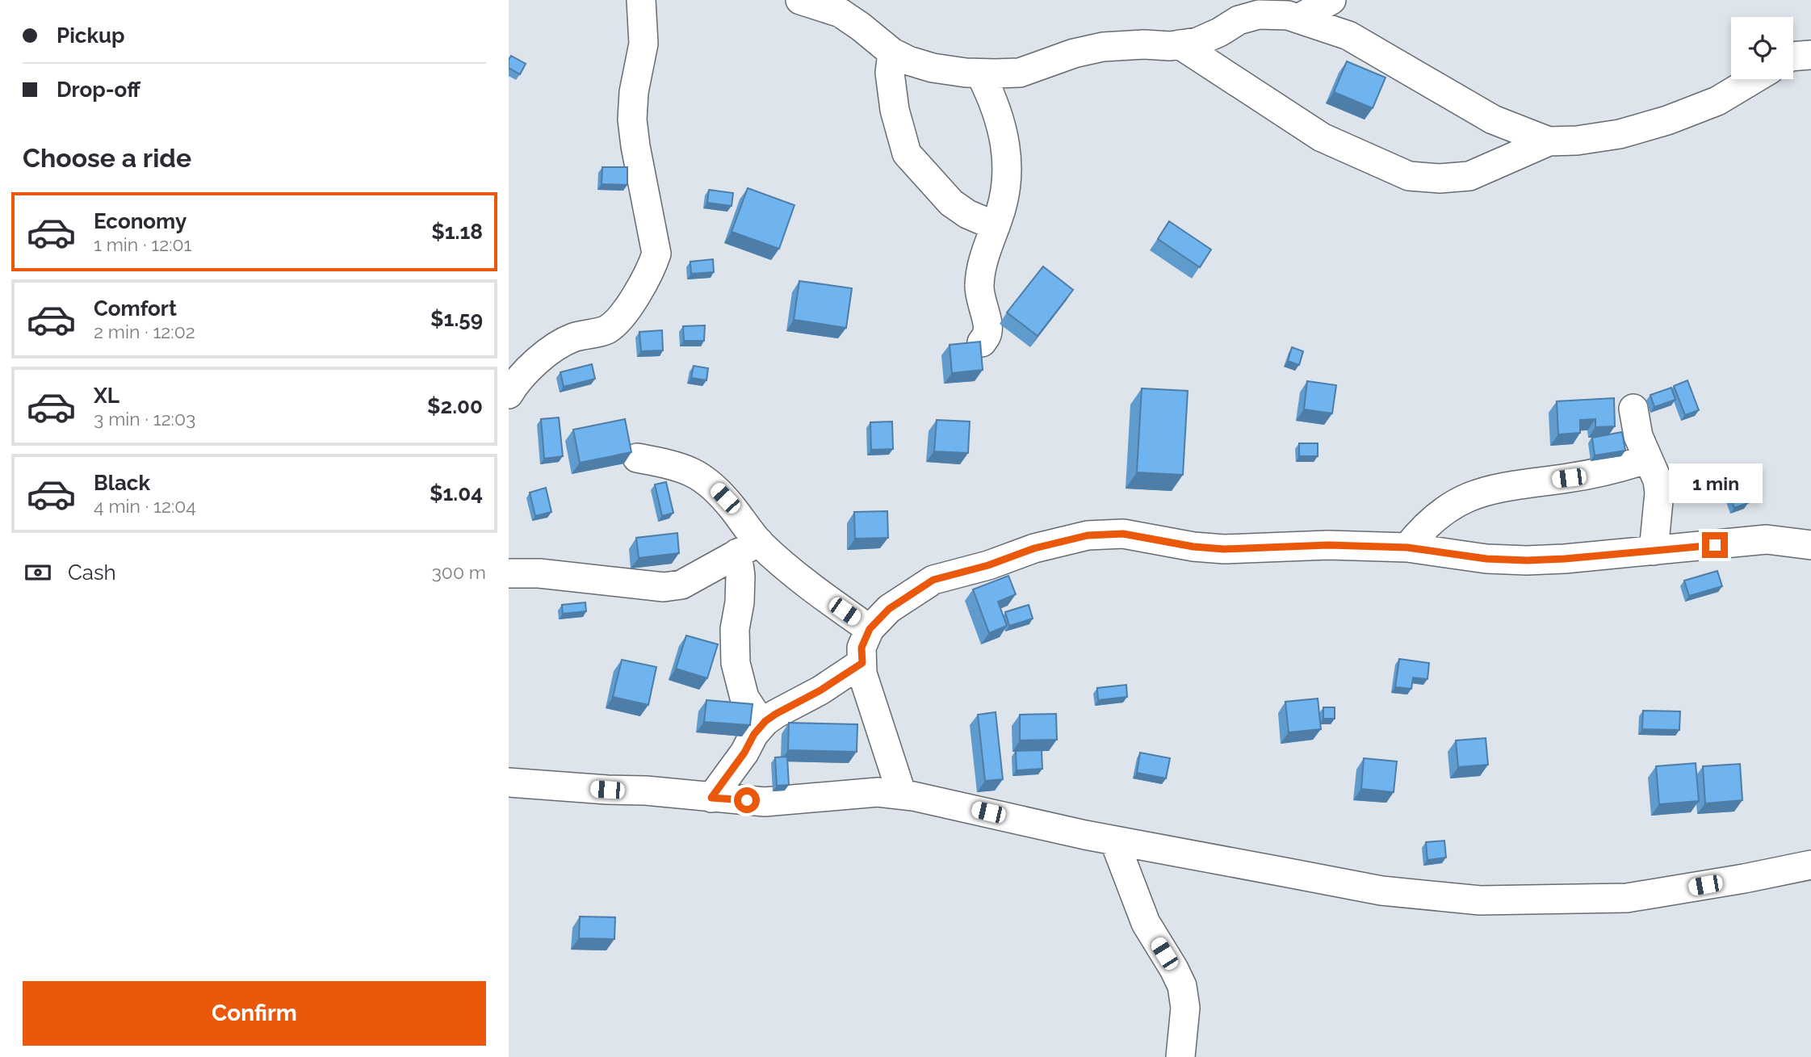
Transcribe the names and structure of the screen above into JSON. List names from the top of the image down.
{
  "page": {
    "banner": ["Pickup", "Drop-off"],
    "heading": "Choose a ride",
    "list": [
      {
        "name": "Economy",
        "note": "1 min · 12:01",
        "value": "$1.18"
      },
      {
        "name": "Comfort",
        "note": "2 min · 12:02",
        "value": "$1.59"
      },
      {
        "name": "XL",
        "note": "3 min · 12:03",
        "value": "$2.00"
      },
      {
        "name": "Black",
        "note": "4 min · 12:04",
        "value": "$1.04"
      }
    ],
    "bubble": "1 min",
    "pay": ["Cash", "300 m"],
    "buttons": "Confirm"
  }
}
